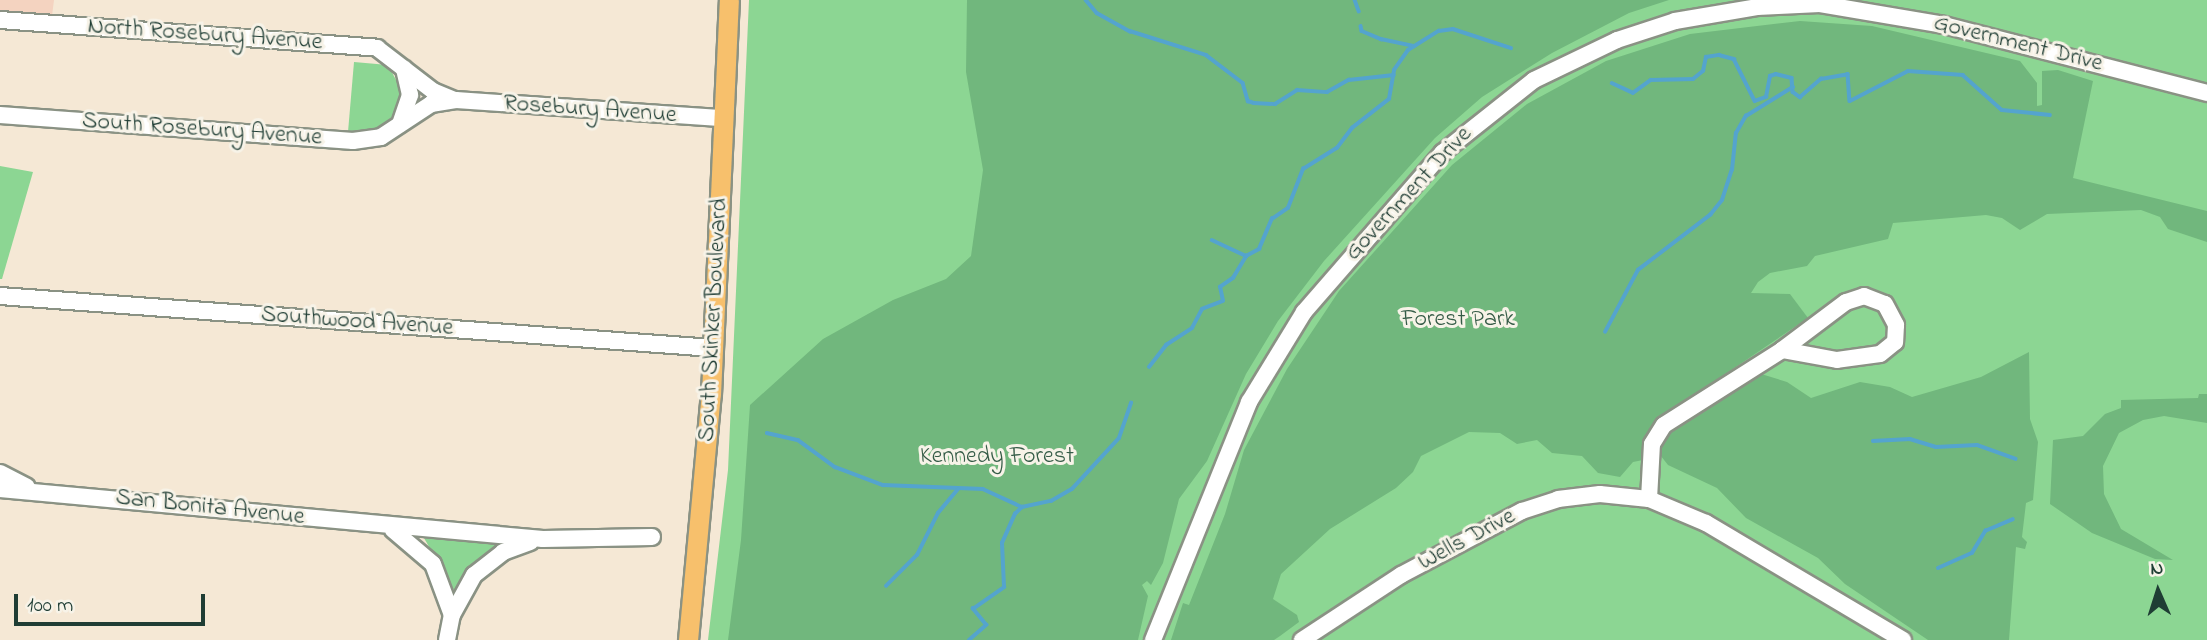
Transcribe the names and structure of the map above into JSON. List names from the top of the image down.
{
  "streets": {
    "main road": ["South Skinker Boulevard"],
    "street": [
      "North Rosebury Avenue",
      "Government Drive",
      "Rosebury Avenue",
      "South Rosebury Avenue",
      "Southwood Avenue",
      "San Bonita Avenue",
      "Wells Drive"
    ]
  },
  "crossings": [
    ["North Rosebury Avenue", "Rosebury Avenue"],
    ["North Rosebury Avenue", "South Rosebury Avenue"],
    ["Rosebury Avenue", "South Rosebury Avenue"],
    ["Rosebury Avenue", "South Skinker Boulevard"],
    ["South Skinker Boulevard", "Southwood Avenue"]
  ],
  "parks": ["Forest Park", "Kennedy Forest"],
  "scale_bar": "100 m",
  "north": "top"
}
